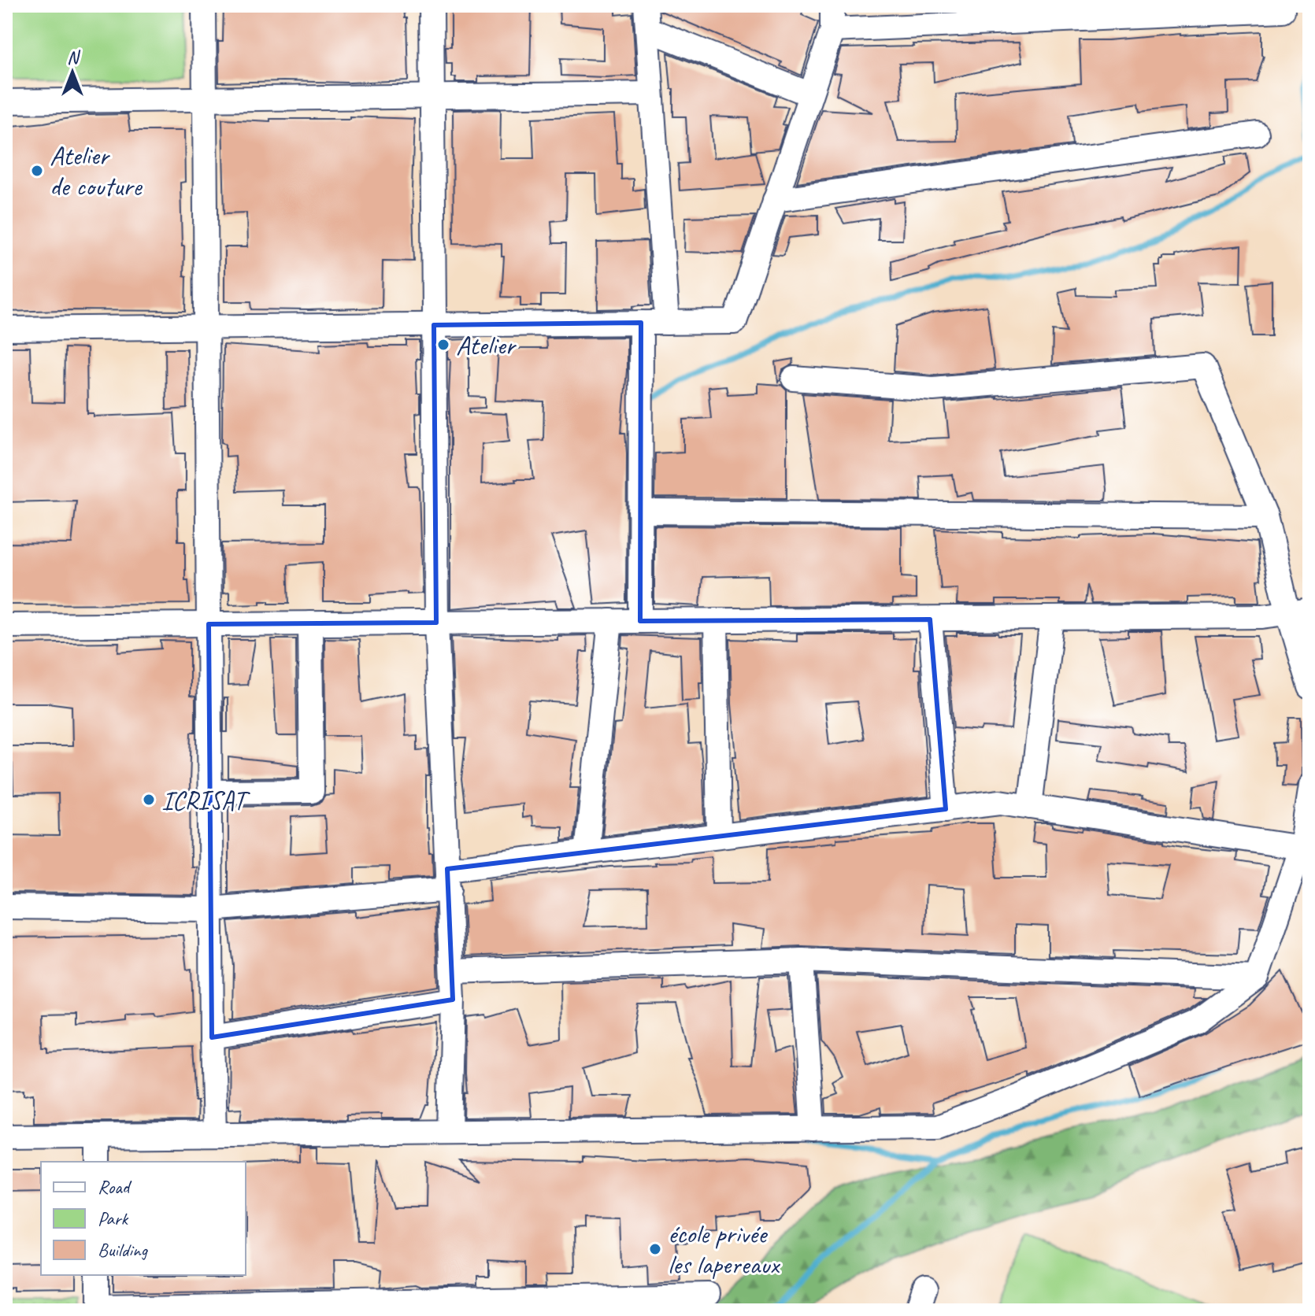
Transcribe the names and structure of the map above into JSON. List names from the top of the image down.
{
  "places": [
    "Atelier de couture",
    "Atelier",
    "ICRISAT",
    "école privée les lapereaux"
  ],
  "legend": ["Road", "Park", "Building"],
  "north": "top"
}
